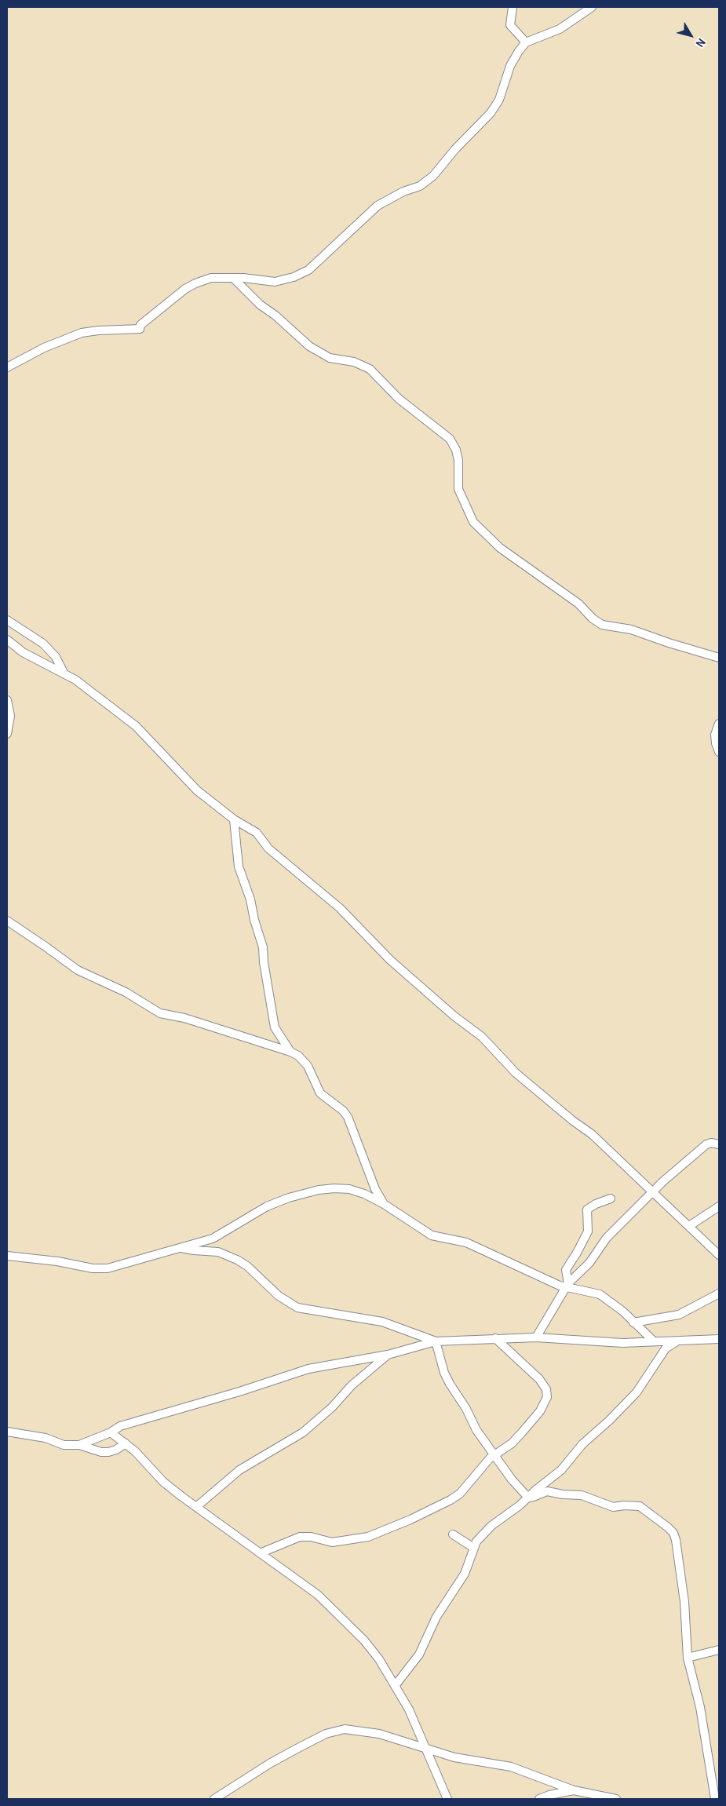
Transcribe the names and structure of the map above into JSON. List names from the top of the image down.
{
  "north": "bottom right"
}
